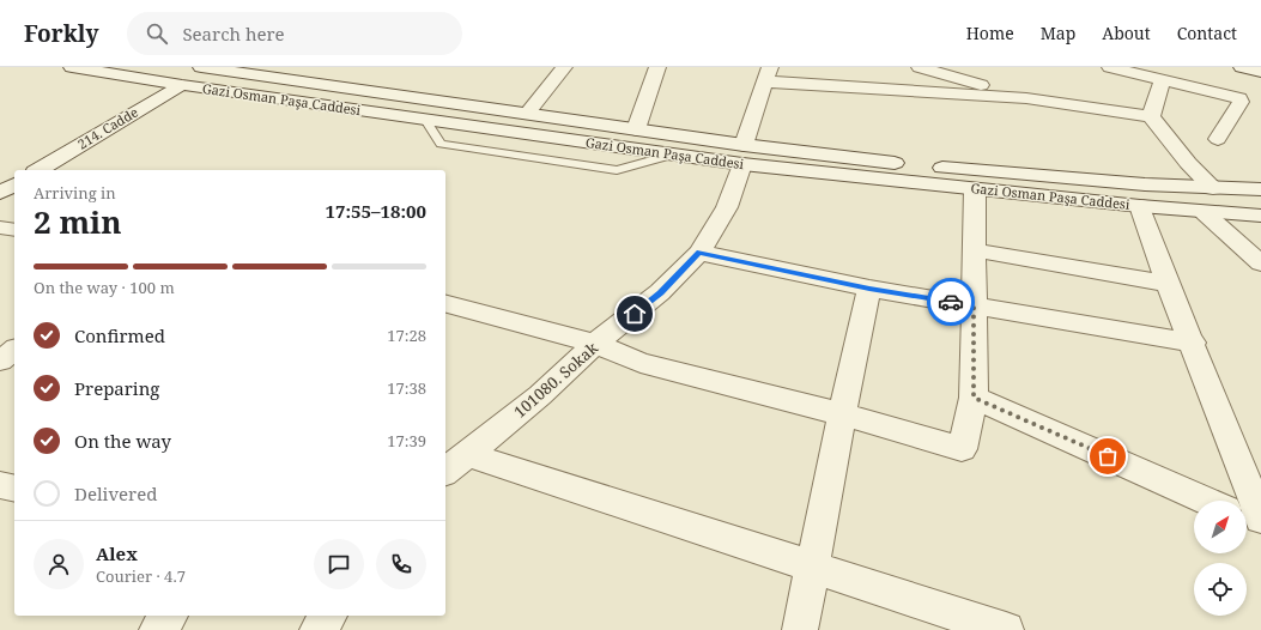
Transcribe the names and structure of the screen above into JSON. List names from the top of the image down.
{
  "streets": {
    "street": ["Gazi Osman Paşa Caddesi", "214. Cadde", "101080. Sokak"]
  },
  "crossings": [
    ["Gazi Osman Paşa Caddesi", "214. Cadde"],
    ["Gazi Osman Paşa Caddesi", "101080. Sokak"]
  ],
  "north": "top right",
  "page": {
    "header": "Forkly",
    "search": "Search here",
    "nav": [
      "Home",
      "Map",
      "About",
      "Contact"
    ],
    "heading": ["2 min", "Arriving in", "17:55–18:00"],
    "panel": ["Alex", "Courier · 4.7"],
    "bar": "On the way · 100 m",
    "list": [
      ["Confirmed", "17:28"],
      ["Preparing", "17:38"],
      ["On the way", "17:39"],
      "Delivered"
    ]
  }
}
